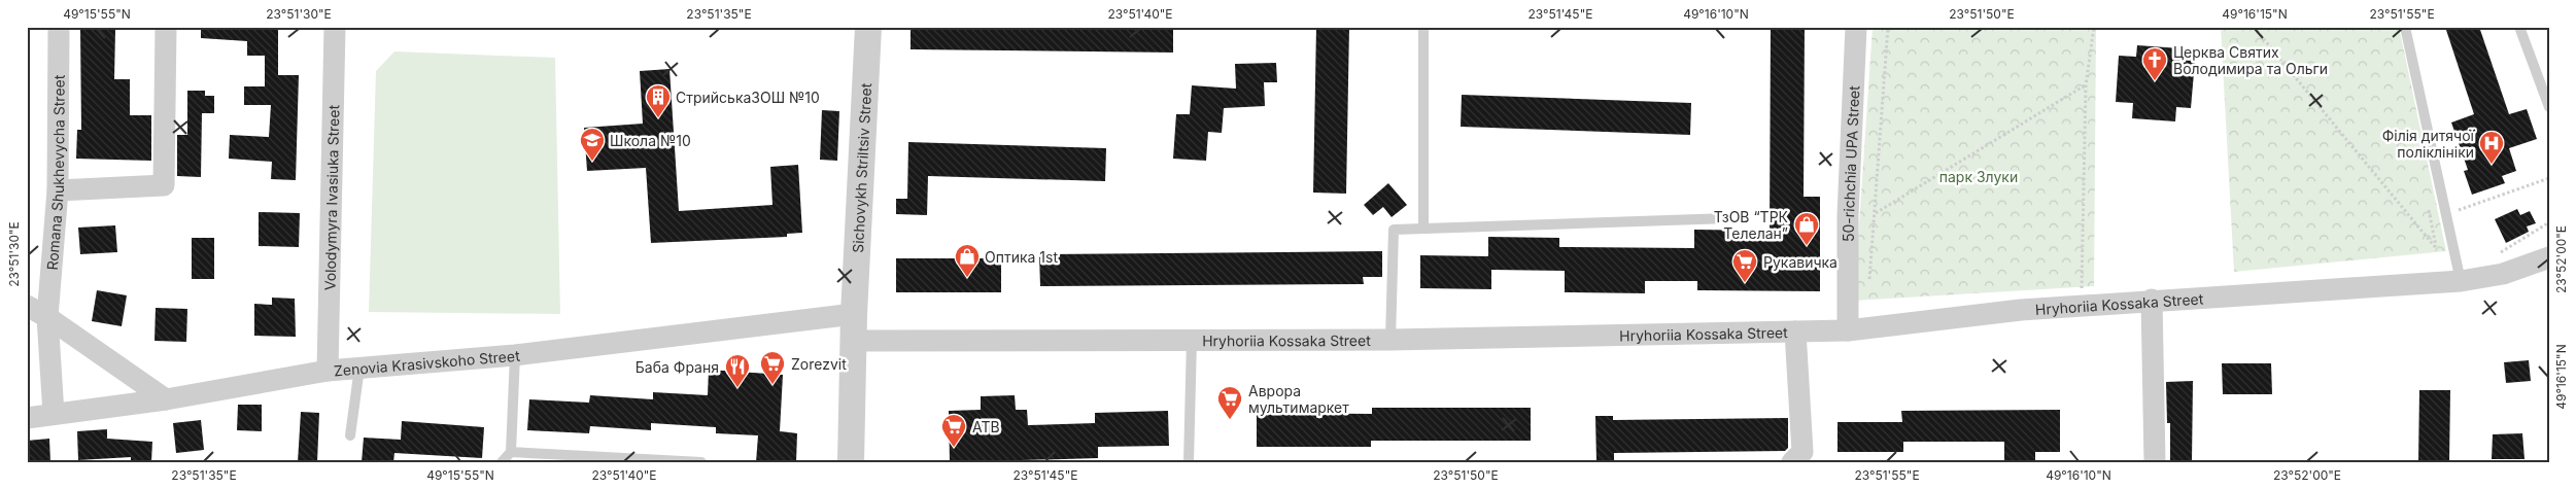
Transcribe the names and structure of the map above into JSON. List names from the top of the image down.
{
  "streets": {
    "street": [
      "50-richchia UPA Street",
      "Sichovykh Striltsiv Street",
      "Romana Shukhevycha Street",
      "Volodymyra Ivasiuka Street",
      "Hryhoriia Kossaka Street",
      "Zenovia Krasivskoho Street"
    ]
  },
  "crossings": [
    ["50-richchia UPA Street", "Hryhoriia Kossaka Street"],
    ["Sichovykh Striltsiv Street", "Hryhoriia Kossaka Street"],
    ["Sichovykh Striltsiv Street", "Zenovia Krasivskoho Street"],
    ["Romana Shukhevycha Street", "Zenovia Krasivskoho Street"],
    ["Volodymyra Ivasiuka Street", "Zenovia Krasivskoho Street"]
  ],
  "parks": ["парк Злуки"],
  "places": {
    "church": ["Церква Святих Володимира та Ольги"],
    "building": ["СтрийськаЗОШ №10"],
    "school or university": ["Школа №10"],
    "hospital": ["Філія дитячої поліклініки"],
    "shop": ["ТзОВ “ТРК Телелан”", "Оптика 1st"],
    "supermarket": [
      "Рукавичка",
      "Zorezvit",
      "Аврора мультимаркет",
      "ATB"
    ],
    "restaurant": ["Баба Франя"]
  },
  "coordinates": [
    "49°15'55\"N",
    "23°51'30\"E",
    "23°51'35\"E",
    "23°51'40\"E",
    "23°51'45\"E",
    "49°16'10\"N",
    "23°51'50\"E",
    "49°16'15\"N",
    "23°51'55\"E",
    "23°52'00\"E"
  ]
}
